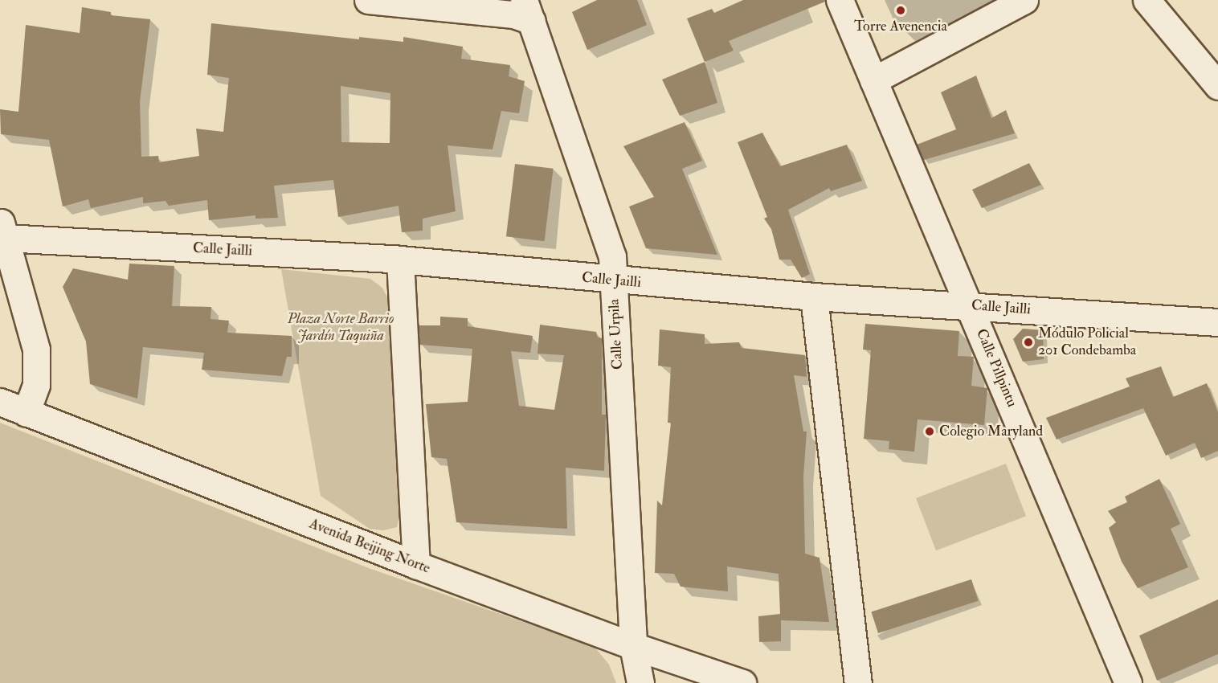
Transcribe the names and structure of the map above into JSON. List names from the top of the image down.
{
  "streets": {
    "street": [
      "Calle Jailli",
      "Calle Urpila",
      "Calle Pillpintu",
      "Avenida Beijing Norte"
    ]
  },
  "crossings": [
    ["Calle Jailli", "Calle Urpila"],
    ["Calle Jailli", "Calle Pillpintu"],
    ["Calle Urpila", "Avenida Beijing Norte"]
  ],
  "parks": ["Plaza Norte Barrio Jardín Taquiña"],
  "places": ["Torre Avenencia", "Módulo Policial 201 Condebamba", "Colegio Maryland"]
}
